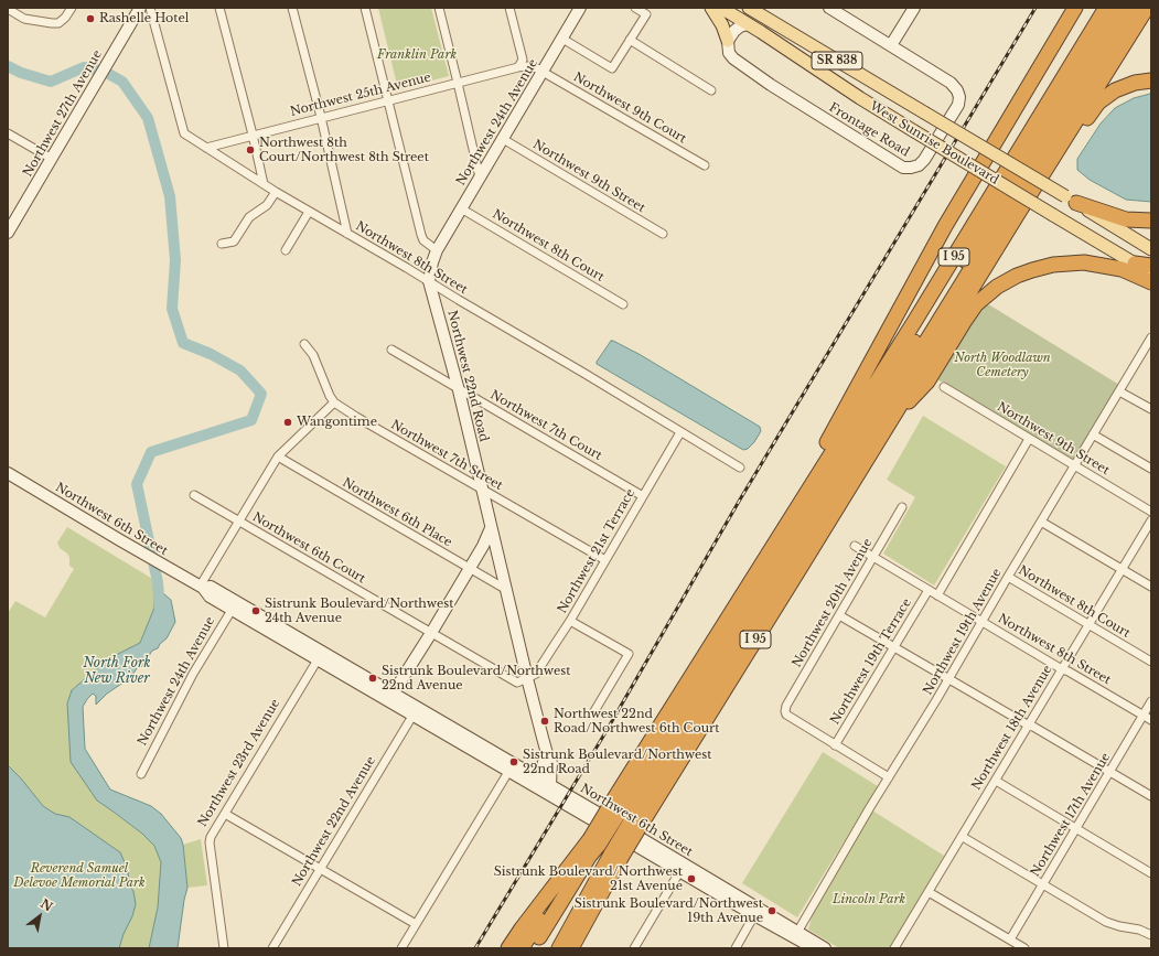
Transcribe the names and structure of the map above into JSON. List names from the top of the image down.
{
  "streets": {
    "highway": ["I 95"],
    "main road": ["SR 838", "West Sunrise Boulevard"],
    "street": [
      "Northwest 25th Avenue",
      "Northwest 9th Court",
      "Northwest 27th Avenue",
      "Northwest 24th Avenue",
      "Frontage Road",
      "Northwest 9th Street",
      "Northwest 8th Court",
      "Northwest 8th Street",
      "Northwest 22nd Road",
      "Northwest 7th Court",
      "Northwest 7th Street",
      "Northwest 6th Place",
      "Northwest 6th Street",
      "Northwest 6th Court",
      "Northwest 21st Terrace",
      "Northwest 20th Avenue",
      "Northwest 19th Avenue",
      "Northwest 19th Terrace",
      "Northwest 18th Avenue",
      "Northwest 23rd Avenue",
      "Northwest 17th Avenue",
      "Northwest 22nd Avenue"
    ]
  },
  "crossings": [
    ["Northwest 25th Avenue", "Northwest 9th Court"],
    ["Northwest 25th Avenue", "Northwest 8th Street"],
    ["Northwest 9th Court", "Northwest 24th Avenue"],
    ["Northwest 24th Avenue", "Northwest 9th Street"],
    ["Northwest 24th Avenue", "Northwest 8th Court"],
    ["Northwest 24th Avenue", "Northwest 22nd Road"],
    ["Northwest 24th Avenue", "Northwest 6th Street"],
    ["Northwest 9th Street", "Northwest 19th Avenue"],
    ["Northwest 8th Court", "Northwest 19th Avenue"],
    ["Northwest 8th Court", "Northwest 18th Avenue"],
    ["Northwest 8th Street", "Northwest 22nd Road"],
    ["Northwest 8th Street", "Northwest 21st Terrace"],
    ["Northwest 8th Street", "Northwest 20th Avenue"],
    ["Northwest 8th Street", "Northwest 19th Avenue"],
    ["Northwest 8th Street", "Northwest 19th Terrace"],
    ["Northwest 8th Street", "Northwest 18th Avenue"],
    ["Northwest 8th Street", "Northwest 17th Avenue"],
    ["Northwest 22nd Road", "Northwest 7th Court"],
    ["Northwest 22nd Road", "Northwest 7th Street"],
    ["Northwest 22nd Road", "Northwest 6th Place"],
    ["Northwest 22nd Road", "Northwest 6th Street"],
    ["Northwest 22nd Road", "Northwest 6th Court"],
    ["Northwest 22nd Road", "Northwest 21st Terrace"],
    ["Northwest 7th Court", "Northwest 21st Terrace"],
    ["Northwest 7th Street", "Northwest 21st Terrace"],
    ["Northwest 6th Street", "Northwest 19th Avenue"],
    ["Northwest 6th Street", "Northwest 23rd Avenue"],
    ["Northwest 6th Street", "Northwest 22nd Avenue"],
    ["Northwest 6th Court", "Northwest 21st Terrace"],
    ["Northwest 20th Avenue", "Northwest 19th Terrace"]
  ],
  "water": ["North Fork New River"],
  "parks": [
    "Franklin Park",
    "North Woodlawn Cemetery",
    "Reverend Samuel Delevoe Memorial Park",
    "Lincoln Park"
  ],
  "places": [
    "Rashelle Hotel",
    "Northwest 8th Court/Northwest 8th Street",
    "Wangontime",
    "Sistrunk Boulevard/Northwest 24th Avenue",
    "Sistrunk Boulevard/Northwest 22nd Avenue",
    "Northwest 22nd Road/Northwest 6th Court",
    "Sistrunk Boulevard/Northwest 22nd Road",
    "Sistrunk Boulevard/Northwest 21st Avenue",
    "Sistrunk Boulevard/Northwest 19th Avenue"
  ],
  "north": "top right"
}
